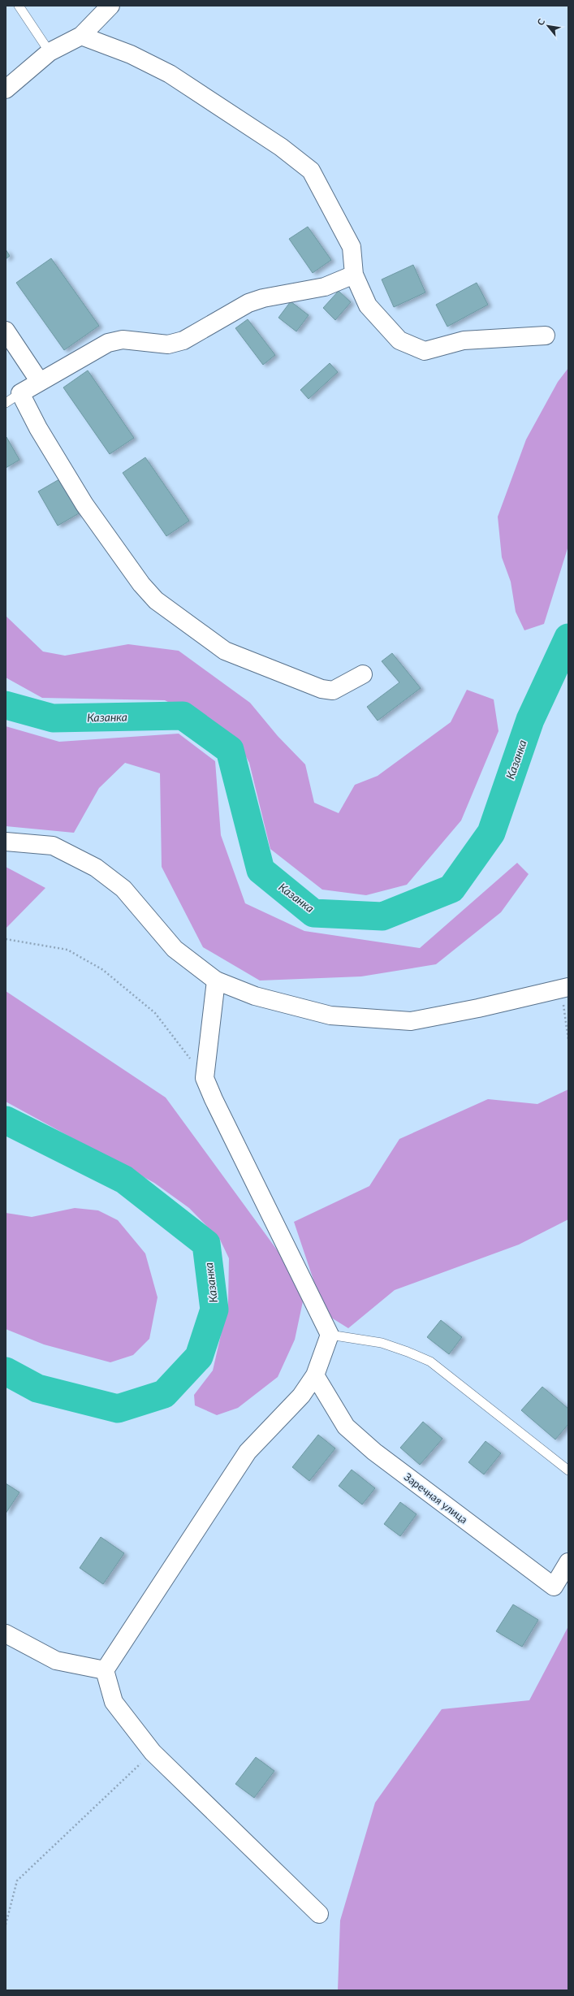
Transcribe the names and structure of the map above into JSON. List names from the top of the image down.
{
  "streets": {
    "street": ["Заречная улица"]
  },
  "water": ["Казанка"],
  "north": "top left"
}
